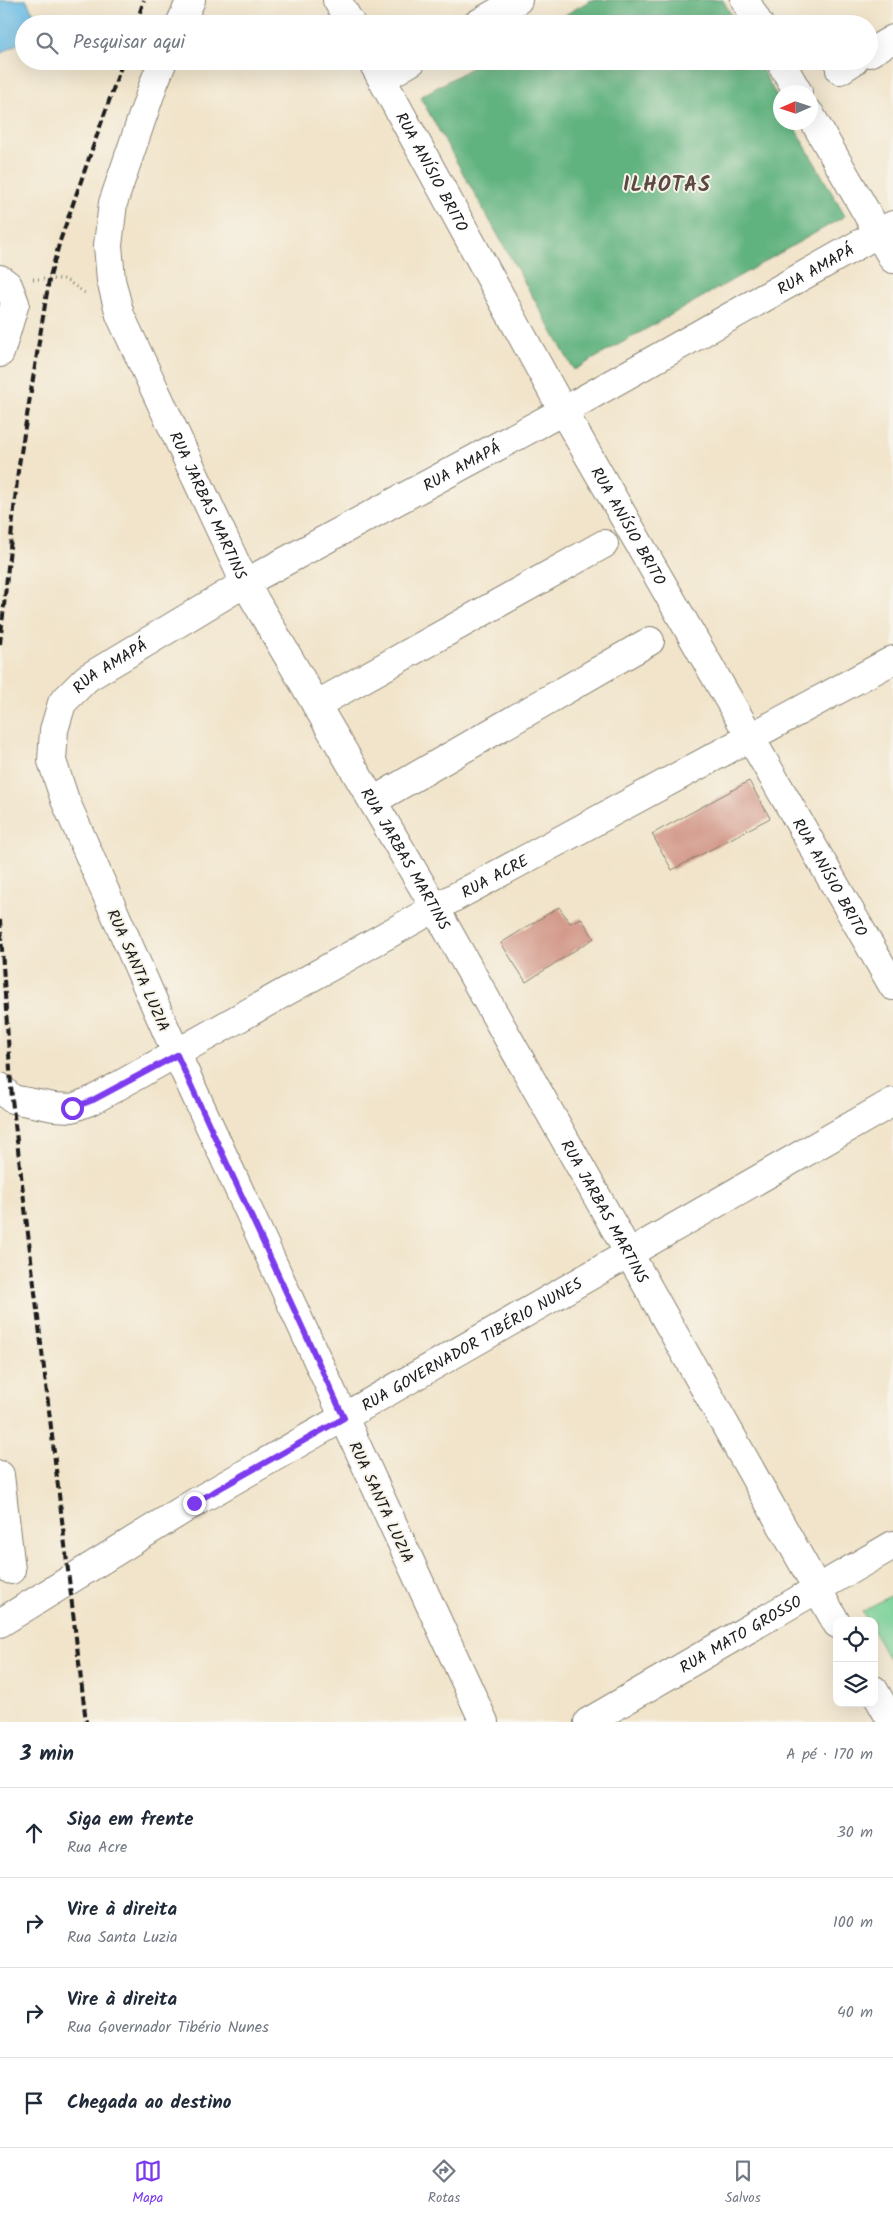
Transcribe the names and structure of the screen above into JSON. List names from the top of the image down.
{
  "streets": {
    "street": [
      "RUA ANÍSIO BRITO",
      "RUA AMAPÁ",
      "RUA JARBAS MARTINS",
      "RUA ACRE",
      "RUA SANTA LUZIA",
      "RUA GOVERNADOR TIBÉRIO NUNES",
      "RUA MATO GROSSO"
    ]
  },
  "crossings": [
    ["RUA ANÍSIO BRITO", "RUA AMAPÁ"],
    ["RUA ANÍSIO BRITO", "RUA ACRE"],
    ["RUA AMAPÁ", "RUA JARBAS MARTINS"],
    ["RUA AMAPÁ", "RUA SANTA LUZIA"],
    ["RUA JARBAS MARTINS", "RUA ACRE"],
    ["RUA JARBAS MARTINS", "RUA GOVERNADOR TIBÉRIO NUNES"],
    ["RUA JARBAS MARTINS", "RUA MATO GROSSO"],
    ["RUA ACRE", "RUA SANTA LUZIA"],
    ["RUA SANTA LUZIA", "RUA GOVERNADOR TIBÉRIO NUNES"]
  ],
  "districts": ["ILHOTAS"],
  "north": "left",
  "page": {
    "search": "Pesquisar aqui",
    "heading": ["3 min", "A pé · 170 m"],
    "list": [
      ["Siga em frente", "Rua Acre", "30 m"],
      ["Vire à direita", "Rua Santa Luzia", "100 m"],
      ["Vire à direita", "Rua Governador Tibério Nunes", "40 m"],
      "Chegada ao destino"
    ],
    "nav": ["Mapa", "Rotas", "Salvos"]
  }
}
